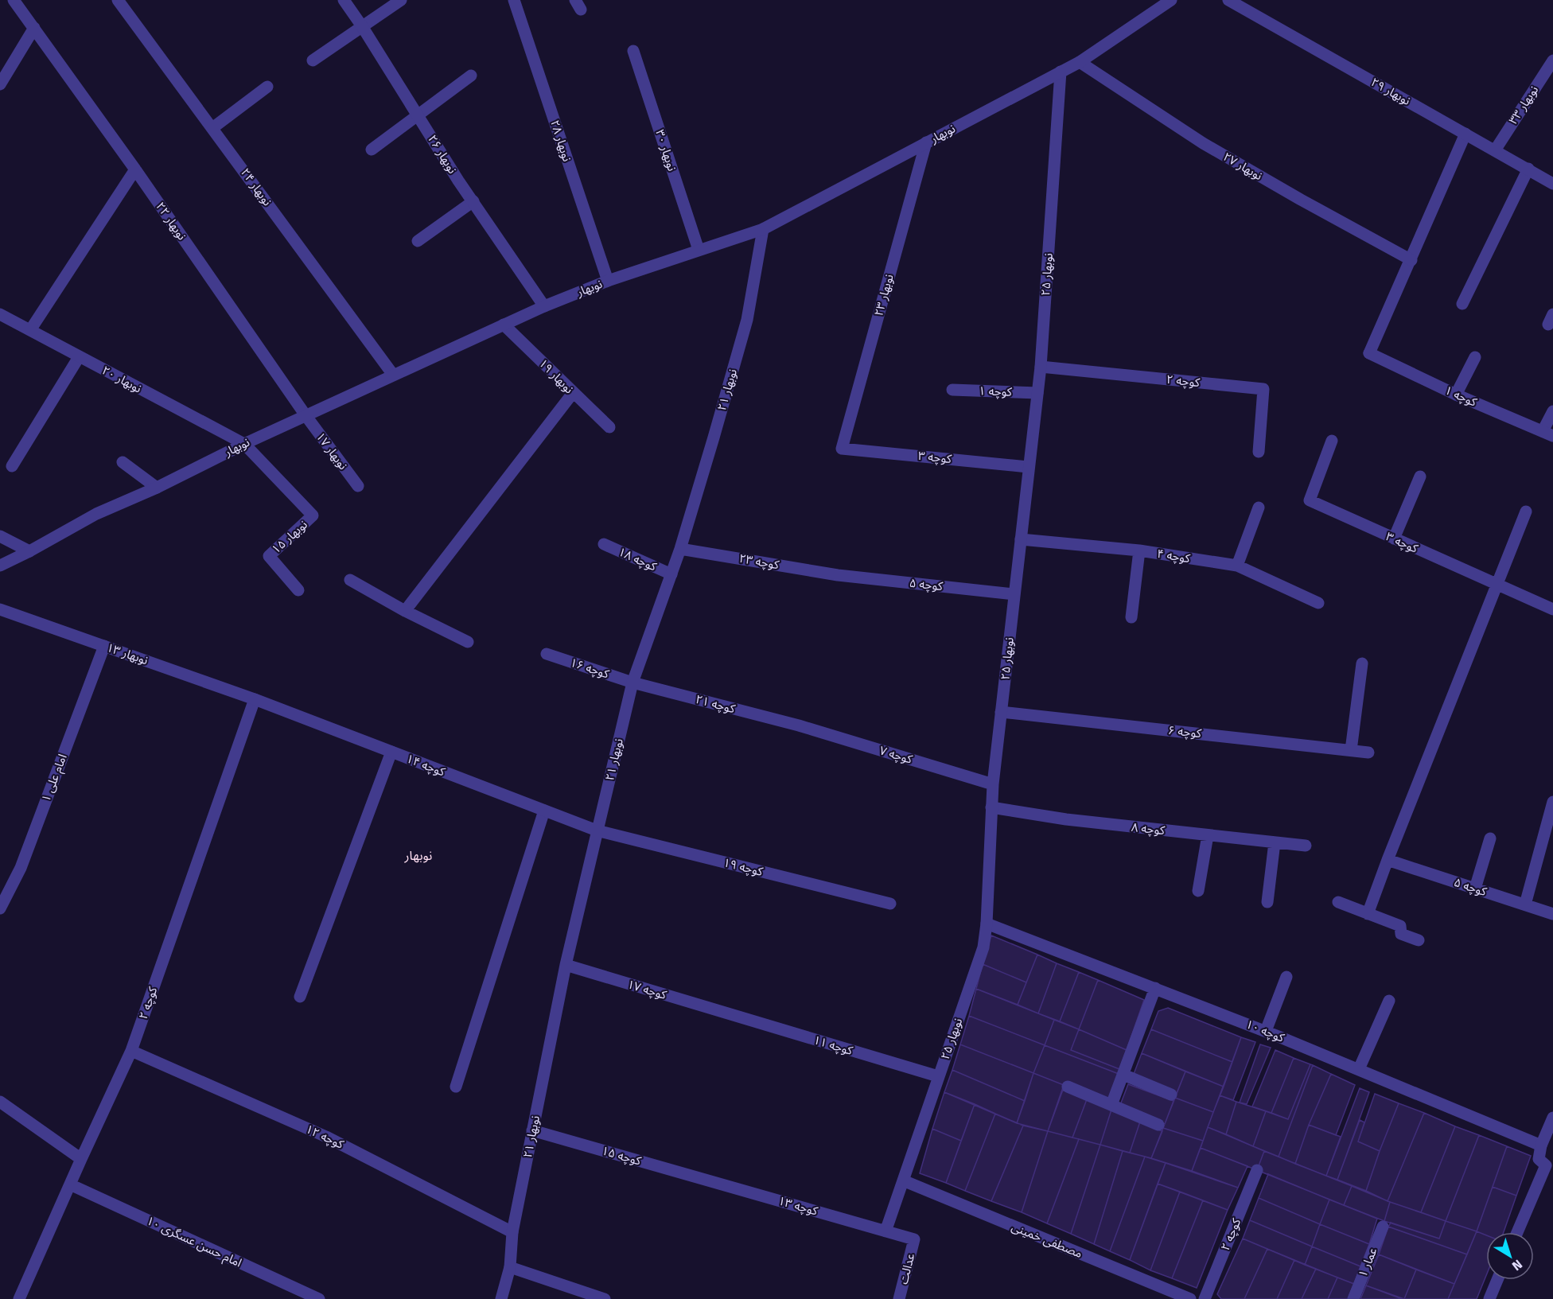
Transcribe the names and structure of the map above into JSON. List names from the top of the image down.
{
  "streets": {
    "street": [
      "نوبهار ۲۹",
      "نوبهار ۳۳",
      "نوبهار",
      "نوبهار ۲۸",
      "نوبهار ۳۰",
      "نوبهار ۲۶",
      "نوبهار ۲۷",
      "نوبهار ۲۴",
      "نوبهار ۲۲",
      "نوبهار ۲۵",
      "نوبهار ۲۳",
      "نوبهار ۱۹",
      "نوبهار ۲۰",
      "کوچه ۲",
      "نوبهار ۲۱",
      "کوچه ۱",
      "نوبهار ۱۷",
      "کوچه ۳",
      "نوبهار ۱۵",
      "کوچه ۴",
      "کوچه ۱۸",
      "کوچه ۲۳",
      "کوچه ۵",
      "نوبهار ۱۳",
      "کوچه ۱۶",
      "کوچه ۲۱",
      "کوچه ۶",
      "کوچه ۷",
      "کوچه ۱۴",
      "امام علی ۱",
      "کوچه ۸",
      "کوچه ۱۹",
      "کوچه ۱۷",
      "کوچه ۱۰",
      "کوچه ۱۱",
      "کوچه ۱۲",
      "کوچه ۱۵",
      "کوچه ۱۳",
      "مصطفی خمینی",
      "امام حسن عسگری ۱۰",
      "عمار ۱",
      "عدالت"
    ]
  },
  "crossings": [
    ["نوبهار ۲۹", "نوبهار ۳۳"],
    ["نوبهار", "نوبهار ۲۸"],
    ["نوبهار", "نوبهار ۳۰"],
    ["نوبهار", "نوبهار ۲۶"],
    ["نوبهار", "نوبهار ۲۷"],
    ["نوبهار", "نوبهار ۲۴"],
    ["نوبهار", "نوبهار ۲۲"],
    ["نوبهار", "نوبهار ۲۵"],
    ["نوبهار", "نوبهار ۲۳"],
    ["نوبهار", "نوبهار ۱۹"],
    ["نوبهار", "نوبهار ۲۰"],
    ["نوبهار", "نوبهار ۲۱"],
    ["نوبهار", "نوبهار ۱۷"],
    ["نوبهار", "نوبهار ۱۵"],
    ["نوبهار ۲۷", "کوچه ۱"],
    ["نوبهار ۲۲", "نوبهار ۱۷"],
    ["نوبهار ۲۵", "کوچه ۲"],
    ["نوبهار ۲۵", "کوچه ۱"],
    ["نوبهار ۲۵", "کوچه ۳"],
    ["نوبهار ۲۵", "کوچه ۴"],
    ["نوبهار ۲۵", "کوچه ۵"],
    ["نوبهار ۲۵", "کوچه ۶"],
    ["نوبهار ۲۵", "کوچه ۷"],
    ["نوبهار ۲۵", "کوچه ۸"],
    ["نوبهار ۲۵", "کوچه ۱۰"],
    ["نوبهار ۲۵", "کوچه ۱۱"],
    ["نوبهار ۲۵", "کوچه ۱۳"],
    ["نوبهار ۲۵", "مصطفی خمینی"],
    ["نوبهار ۲۵", "عدالت"],
    ["نوبهار ۲۳", "کوچه ۳"],
    ["نوبهار ۲۰", "نوبهار ۱۵"],
    ["کوچه ۲", "نوبهار ۱۳"],
    ["کوچه ۲", "کوچه ۱۴"],
    ["کوچه ۲", "کوچه ۱۲"],
    ["کوچه ۲", "امام حسن عسگری ۱۰"],
    ["نوبهار ۲۱", "کوچه ۱۸"],
    ["نوبهار ۲۱", "کوچه ۲۳"],
    ["نوبهار ۲۱", "کوچه ۱۶"],
    ["نوبهار ۲۱", "کوچه ۲۱"],
    ["نوبهار ۲۱", "کوچه ۱۴"],
    ["نوبهار ۲۱", "کوچه ۱۹"],
    ["نوبهار ۲۱", "کوچه ۱۷"],
    ["نوبهار ۲۱", "کوچه ۱۲"],
    ["نوبهار ۲۱", "کوچه ۱۵"],
    ["کوچه ۲۳", "کوچه ۵"],
    ["نوبهار ۱۳", "کوچه ۱۴"],
    ["نوبهار ۱۳", "امام علی ۱"],
    ["کوچه ۱۶", "کوچه ۲۱"],
    ["کوچه ۲۱", "کوچه ۷"],
    ["کوچه ۱۴", "کوچه ۱۹"],
    ["کوچه ۱۷", "کوچه ۱۱"],
    ["کوچه ۱۵", "کوچه ۱۳"],
    ["کوچه ۱۳", "عدالت"]
  ],
  "districts": ["نوبهار"],
  "north": "bottom right"
}
